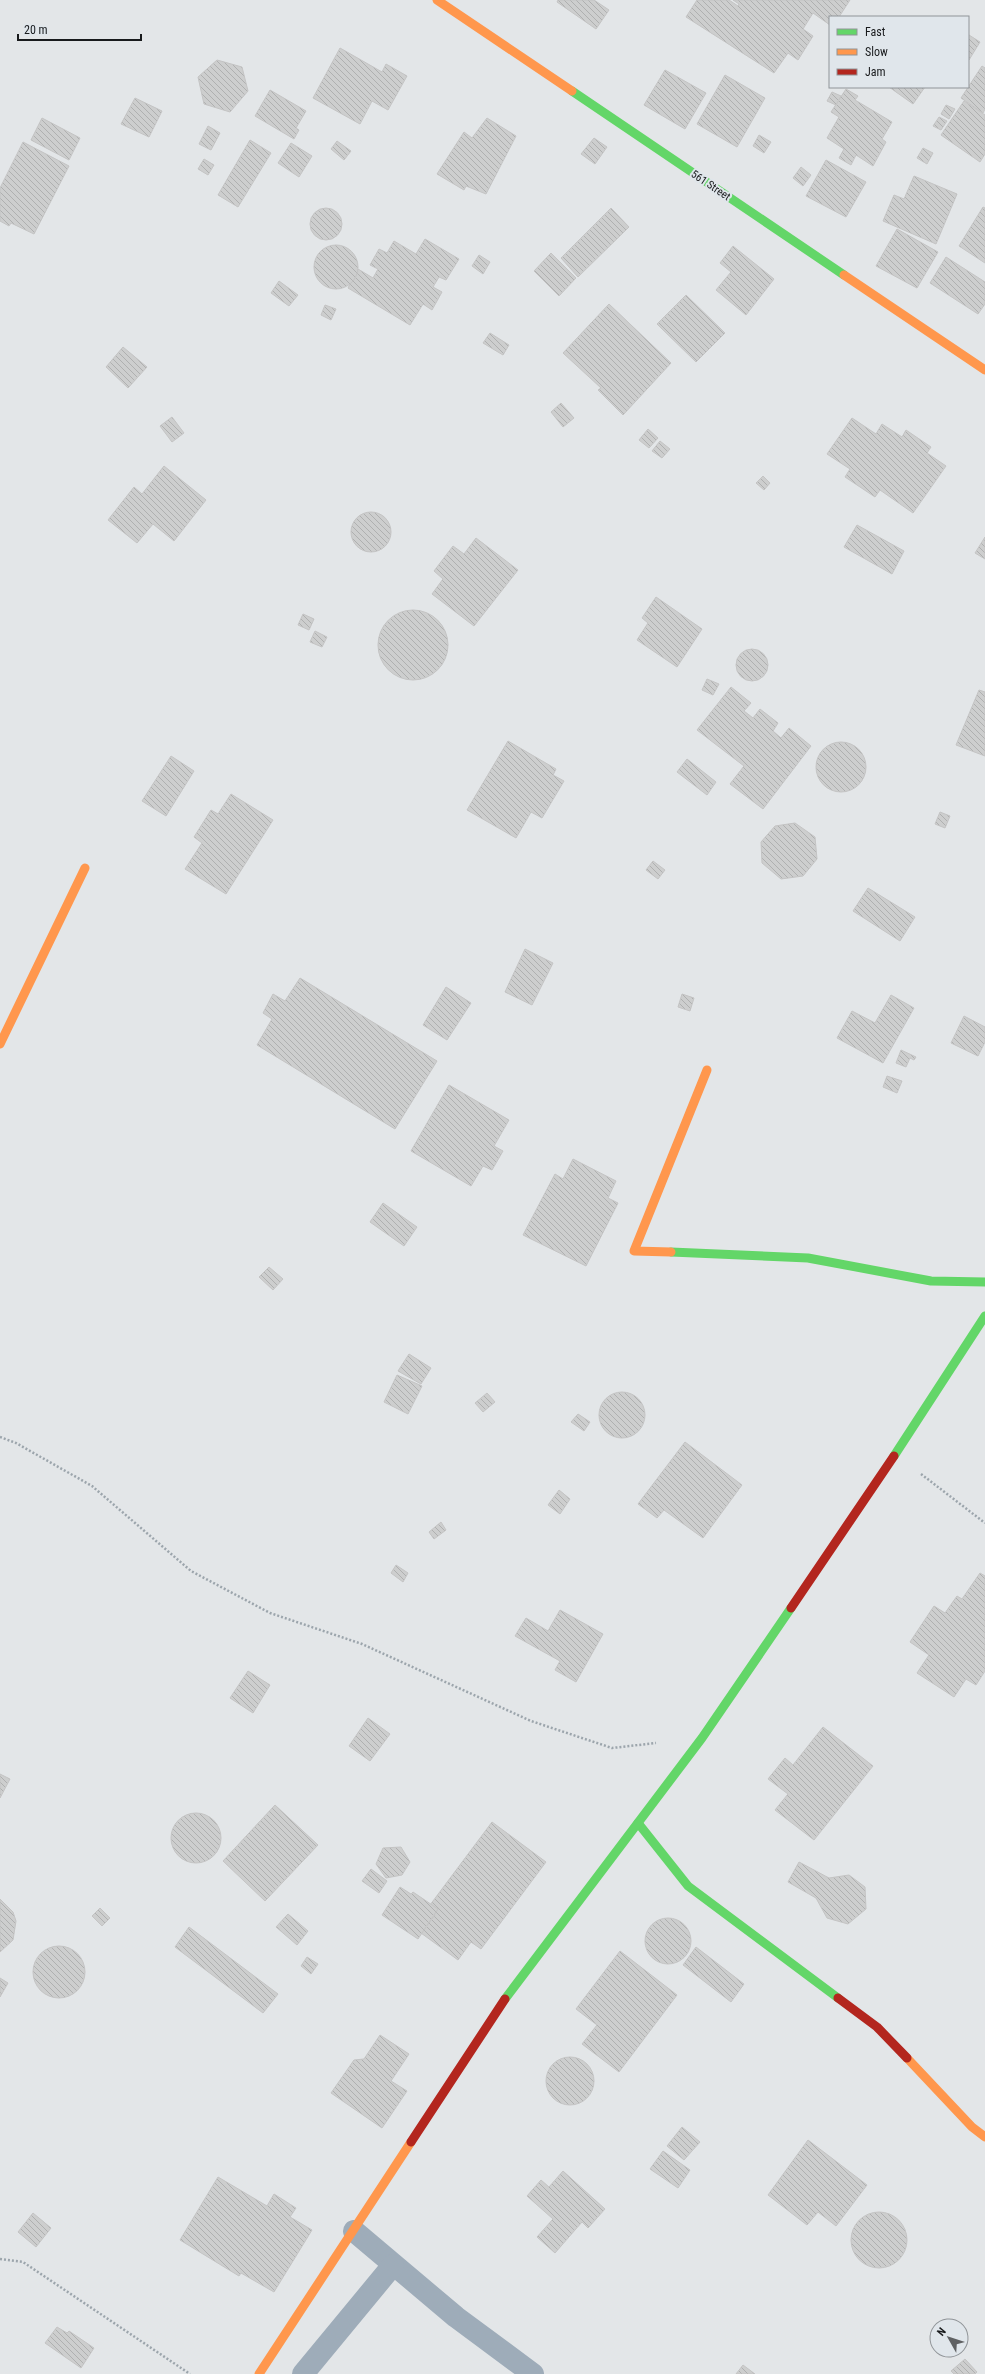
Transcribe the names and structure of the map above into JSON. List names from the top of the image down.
{
  "streets": {
    "street": ["561 Street"]
  },
  "legend": ["Fast", "Slow", "Jam"],
  "scale_bar": "20 m",
  "north": "top left"
}
